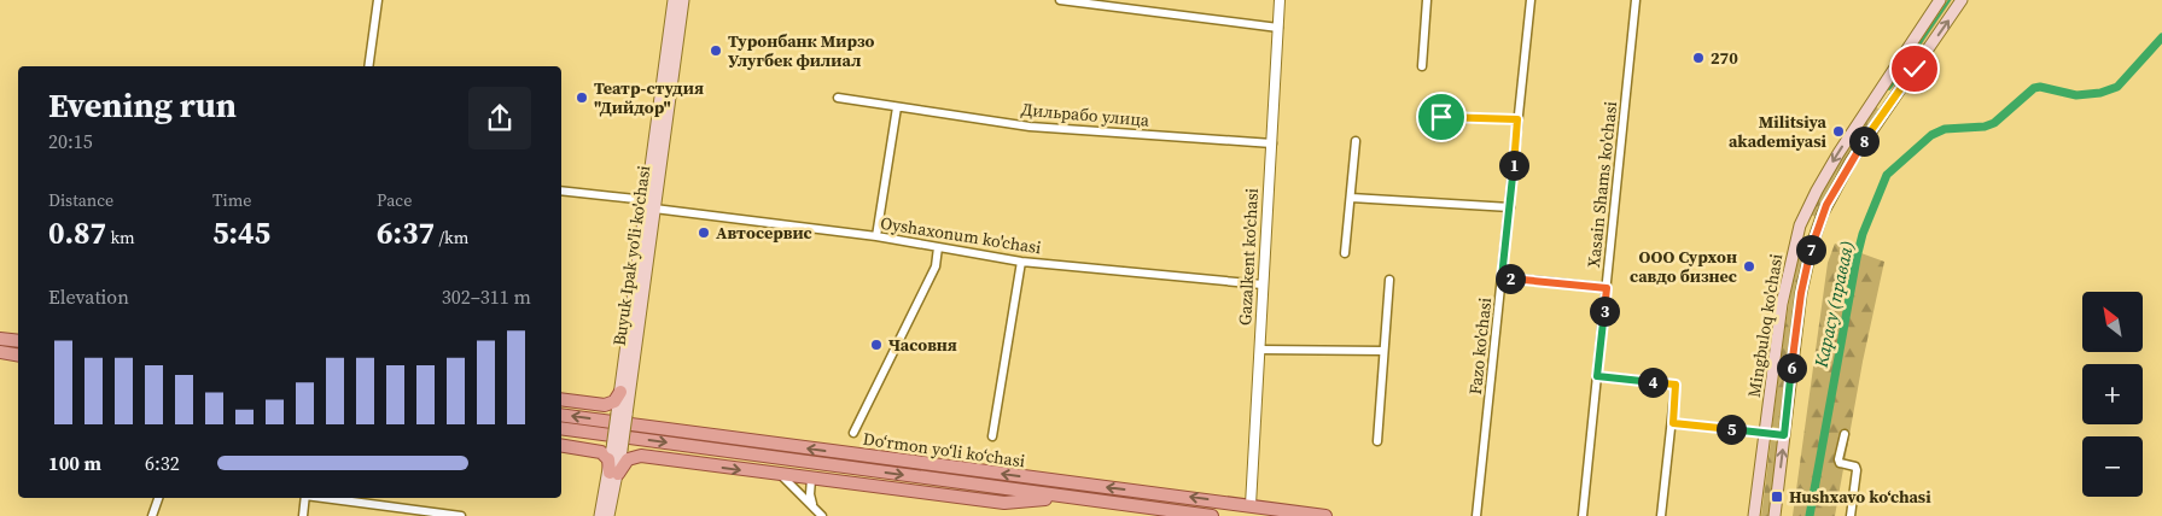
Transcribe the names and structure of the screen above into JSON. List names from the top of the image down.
{
  "streets": {
    "main road": ["Buyuk Ipak yo'li ko'chasi", "Mingbuloq ko'chasi", "Do‘rmon yo‘li ko‘chasi"],
    "street": [
      "Дильрабо улица",
      "Xasain Shams ko'chasi",
      "Oyshaxonum ko'chasi",
      "Gazalkent ko'chasi",
      "Fazo ko'chasi"
    ]
  },
  "crossings": [
    ["Дильрабо улица", "Gazalkent ko'chasi"],
    ["Oyshaxonum ko'chasi", "Buyuk Ipak yo'li ko'chasi"],
    ["Oyshaxonum ko'chasi", "Gazalkent ko'chasi"],
    ["Gazalkent ko'chasi", "Do‘rmon yo‘li ko‘chasi"]
  ],
  "water": ["Карасу (правая)"],
  "places": {
    "other": [
      "Туронбанк Мирзо Улугбек филиал",
      "270",
      "Театр-студия \"Дийдор\"",
      "Militsiya akademiyasi",
      "Автосервис",
      "ООО Сурхон савдо бизнес",
      "Часовня"
    ],
    "transit": ["Hushxavo koʻchasi"]
  },
  "north": "top left",
  "page": {
    "heading": ["Evening run", "20:15"],
    "pins": [
      "8",
      "1",
      "7",
      "2",
      "3",
      "6",
      "4",
      "5"
    ],
    "stats": [
      ["Distance", "0.87 km"],
      ["Time", "5:45"],
      ["Pace", "6:37 /km"]
    ],
    "chart": ["Elevation", "302–311 m"],
    "map_buttons": ["+", "−"],
    "list": [
      {
        "name": "100 m",
        "note": "6:32"
      }
    ]
  }
}
